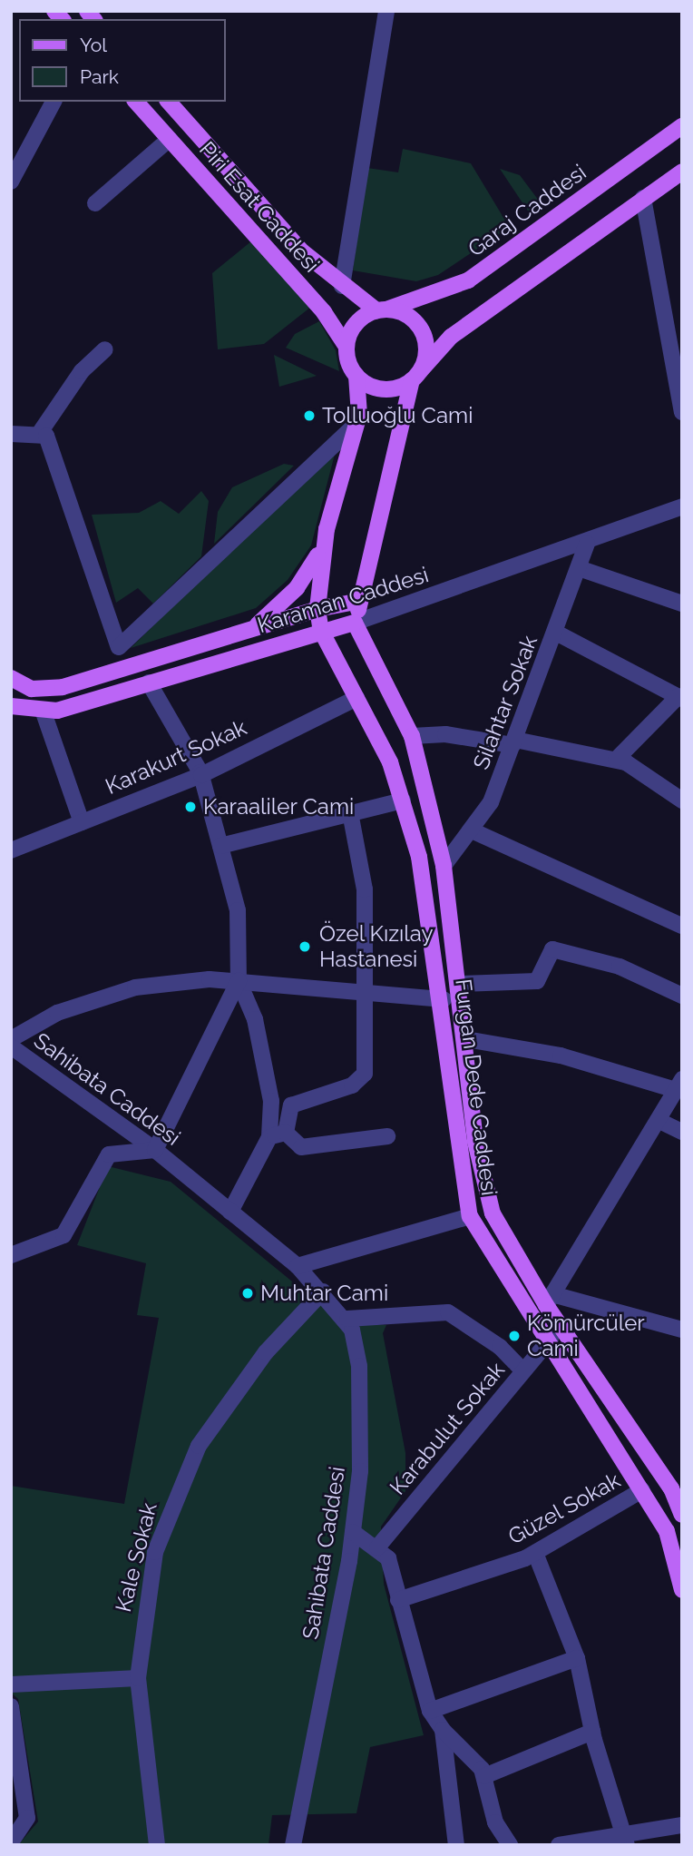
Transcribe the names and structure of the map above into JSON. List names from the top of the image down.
{
  "streets": {
    "main road": [
      "Piri Esat Caddesi",
      "Garaj Caddesi",
      "Karaman Caddesi",
      "Furgan Dede Caddesi"
    ],
    "street": [
      "Silahtar Sokak",
      "Karakurt Sokak",
      "Sahibata Caddesi",
      "Karabulut Sokak",
      "Güzel Sokak",
      "Kale Sokak"
    ]
  },
  "crossings": [
    ["Piri Esat Caddesi", "Garaj Caddesi"],
    ["Karaman Caddesi", "Silahtar Sokak"],
    ["Karaman Caddesi", "Furgan Dede Caddesi"],
    ["Silahtar Sokak", "Furgan Dede Caddesi"],
    ["Karakurt Sokak", "Furgan Dede Caddesi"],
    ["Furgan Dede Caddesi", "Karabulut Sokak"],
    ["Furgan Dede Caddesi", "Güzel Sokak"],
    ["Sahibata Caddesi", "Kale Sokak"]
  ],
  "places": [
    "Tolluoğlu Cami",
    "Karaaliler Cami",
    "Özel Kızılay Hastanesi",
    "Muhtar Cami",
    "Kömürcüler Cami"
  ],
  "legend": ["Yol", "Park"]
}
